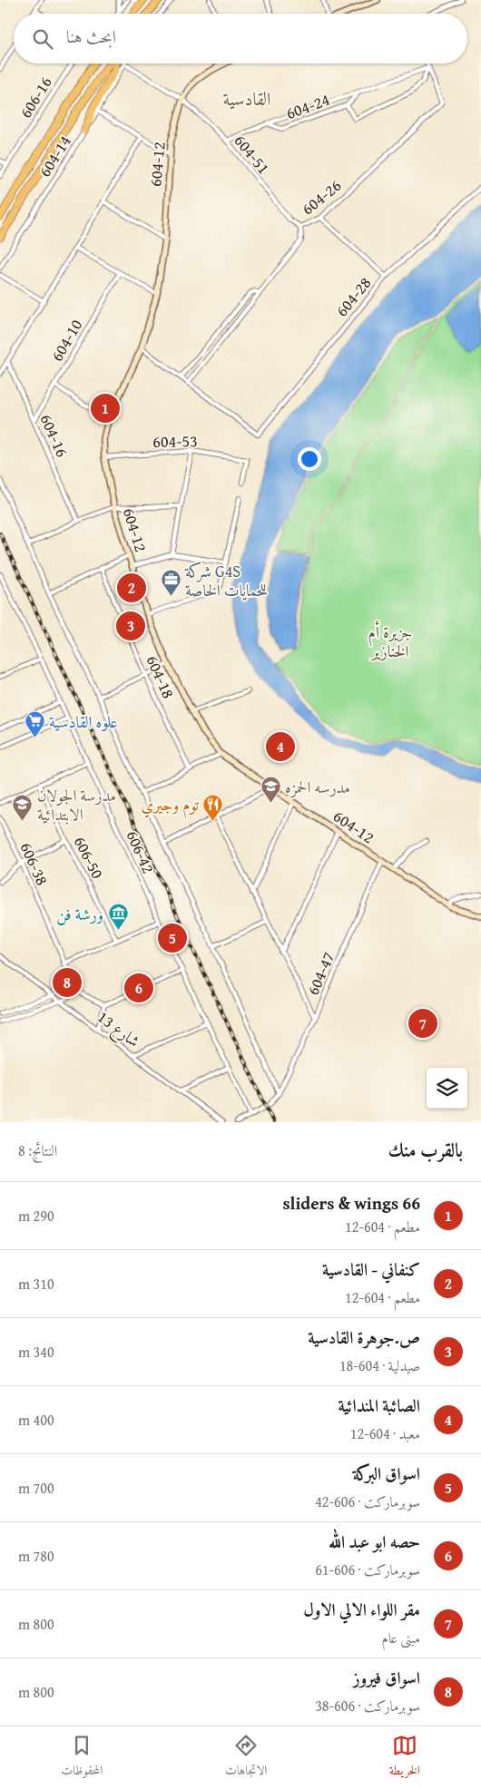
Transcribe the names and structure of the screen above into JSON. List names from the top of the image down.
{
  "streets": {
    "main road": ["604-12"],
    "street": [
      "606-16",
      "604-24",
      "604-51",
      "604-14",
      "604-26",
      "604-28",
      "604-10",
      "604-16",
      "604-53",
      "604-18",
      "606-42",
      "606-50",
      "606-38",
      "604-47",
      "شارع 13"
    ]
  },
  "crossings": [
    ["604-24", "604-51"],
    ["604-24", "604-26"],
    ["604-51", "604-14"],
    ["604-51", "604-12"],
    ["604-51", "604-26"],
    ["604-12", "604-16"],
    ["604-12", "604-53"],
    ["604-12", "604-47"],
    ["604-26", "604-28"],
    ["604-10", "604-16"]
  ],
  "districts": ["القادسية"],
  "parks": ["جزيرة أم الخنازير"],
  "places": {
    "office": ["شركة G4S للحمايات الخاصة"],
    "supermarket": ["علوه القادسية"],
    "school or university": ["مدرسه الحمزه", "مدرسة الجولان الابتدائية"],
    "restaurant": ["توم وجيري"],
    "museum": ["ورشة فن"]
  },
  "page": {
    "search": "ابحث هنا",
    "pins": [
      "1",
      "2",
      "3",
      "4",
      "5",
      "8",
      "6",
      "7"
    ],
    "heading": ["بالقرب منك", "النتائج: 8"],
    "list": [
      {
        "mark": "1",
        "name": "66 sliders & wings",
        "note": "مطعم · 604-12",
        "value": "290 m"
      },
      {
        "mark": "2",
        "name": "كنفاني - القادسية",
        "note": "مطعم · 604-12",
        "value": "310 m"
      },
      {
        "mark": "3",
        "name": "ص.جوهرة القادسية",
        "note": "صيدلية · 604-18",
        "value": "340 m"
      },
      {
        "mark": "4",
        "name": "الصائبة المندائية",
        "note": "معبد · 604-12",
        "value": "400 m"
      },
      {
        "mark": "5",
        "name": "اسواق البركة",
        "note": "سوبرماركت · 606-42",
        "value": "700 m"
      },
      {
        "mark": "6",
        "name": "حصه ابو عبد الله",
        "note": "سوبرماركت · 606-61",
        "value": "780 m"
      },
      {
        "mark": "7",
        "name": "مقر اللواء الالي الاول",
        "note": "مبنى عام",
        "value": "800 m"
      },
      {
        "mark": "8",
        "name": "اسواق فيروز",
        "note": "سوبرماركت · 606-38",
        "value": "800 m"
      }
    ],
    "nav": ["الخريطة", "الاتجاهات", "المحفوظات"]
  }
}
